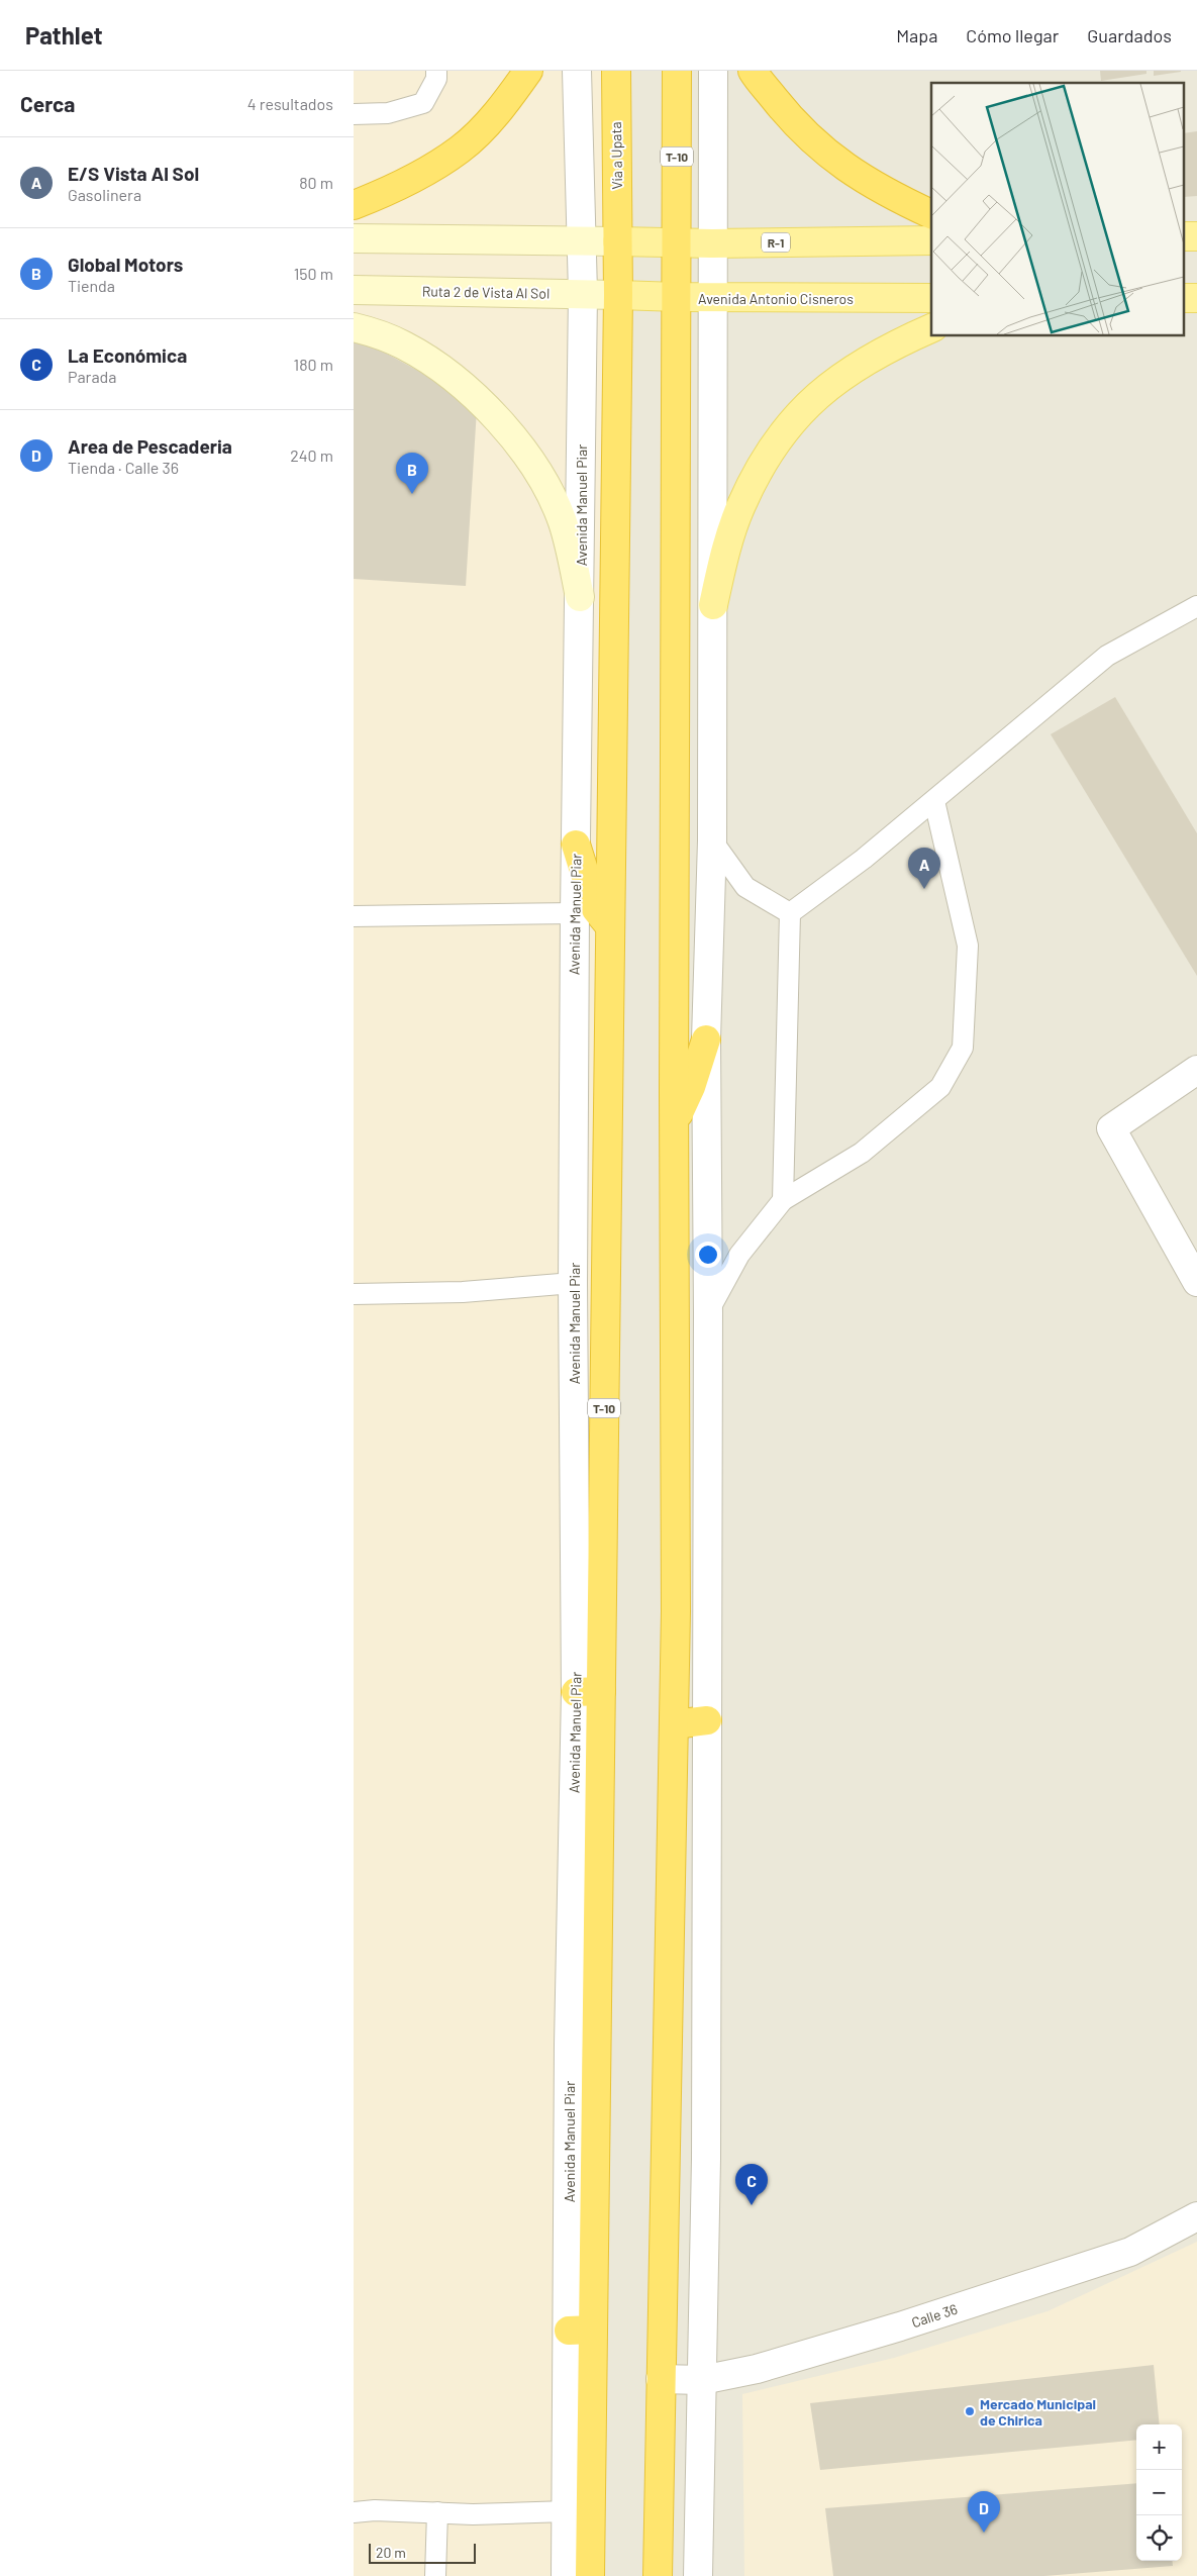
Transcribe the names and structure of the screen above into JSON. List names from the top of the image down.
{
  "streets": {
    "highway": ["Vía a Upata", "T-10", "Avenida Manuel Piar"],
    "main road": ["R-1", "Avenida Antonio Cisneros"],
    "street": ["Ruta 2 de Vista Al Sol", "Calle 36"]
  },
  "crossings": [
    ["Vía a Upata", "R-1"],
    ["Vía a Upata", "Avenida Manuel Piar"],
    ["T-10", "R-1"],
    ["T-10", "Avenida Antonio Cisneros"],
    ["T-10", "Calle 36"],
    ["R-1", "Avenida Manuel Piar"],
    ["Ruta 2 de Vista Al Sol", "Avenida Antonio Cisneros"],
    ["Ruta 2 de Vista Al Sol", "Avenida Manuel Piar"],
    ["Avenida Antonio Cisneros", "Avenida Manuel Piar"]
  ],
  "places": ["Mercado Municipal de Chirica"],
  "scale_bar": "20 m",
  "page": {
    "header": "Pathlet",
    "nav": ["Mapa", "Cómo llegar", "Guardados"],
    "heading": ["Cerca", "4 resultados"],
    "list": [
      {
        "mark": "A",
        "name": "E/S Vista Al Sol",
        "note": "Gasolinera",
        "value": "80 m"
      },
      {
        "mark": "B",
        "name": "Global Motors",
        "note": "Tienda",
        "value": "150 m"
      },
      {
        "mark": "C",
        "name": "La Económica",
        "note": "Parada",
        "value": "180 m"
      },
      {
        "mark": "D",
        "name": "Area de Pescaderia",
        "note": "Tienda · Calle 36",
        "value": "240 m"
      }
    ],
    "pins": [
      "B",
      "A",
      "C",
      "D"
    ],
    "map_buttons": ["+", "−"],
    "scale": "20 m"
  }
}
